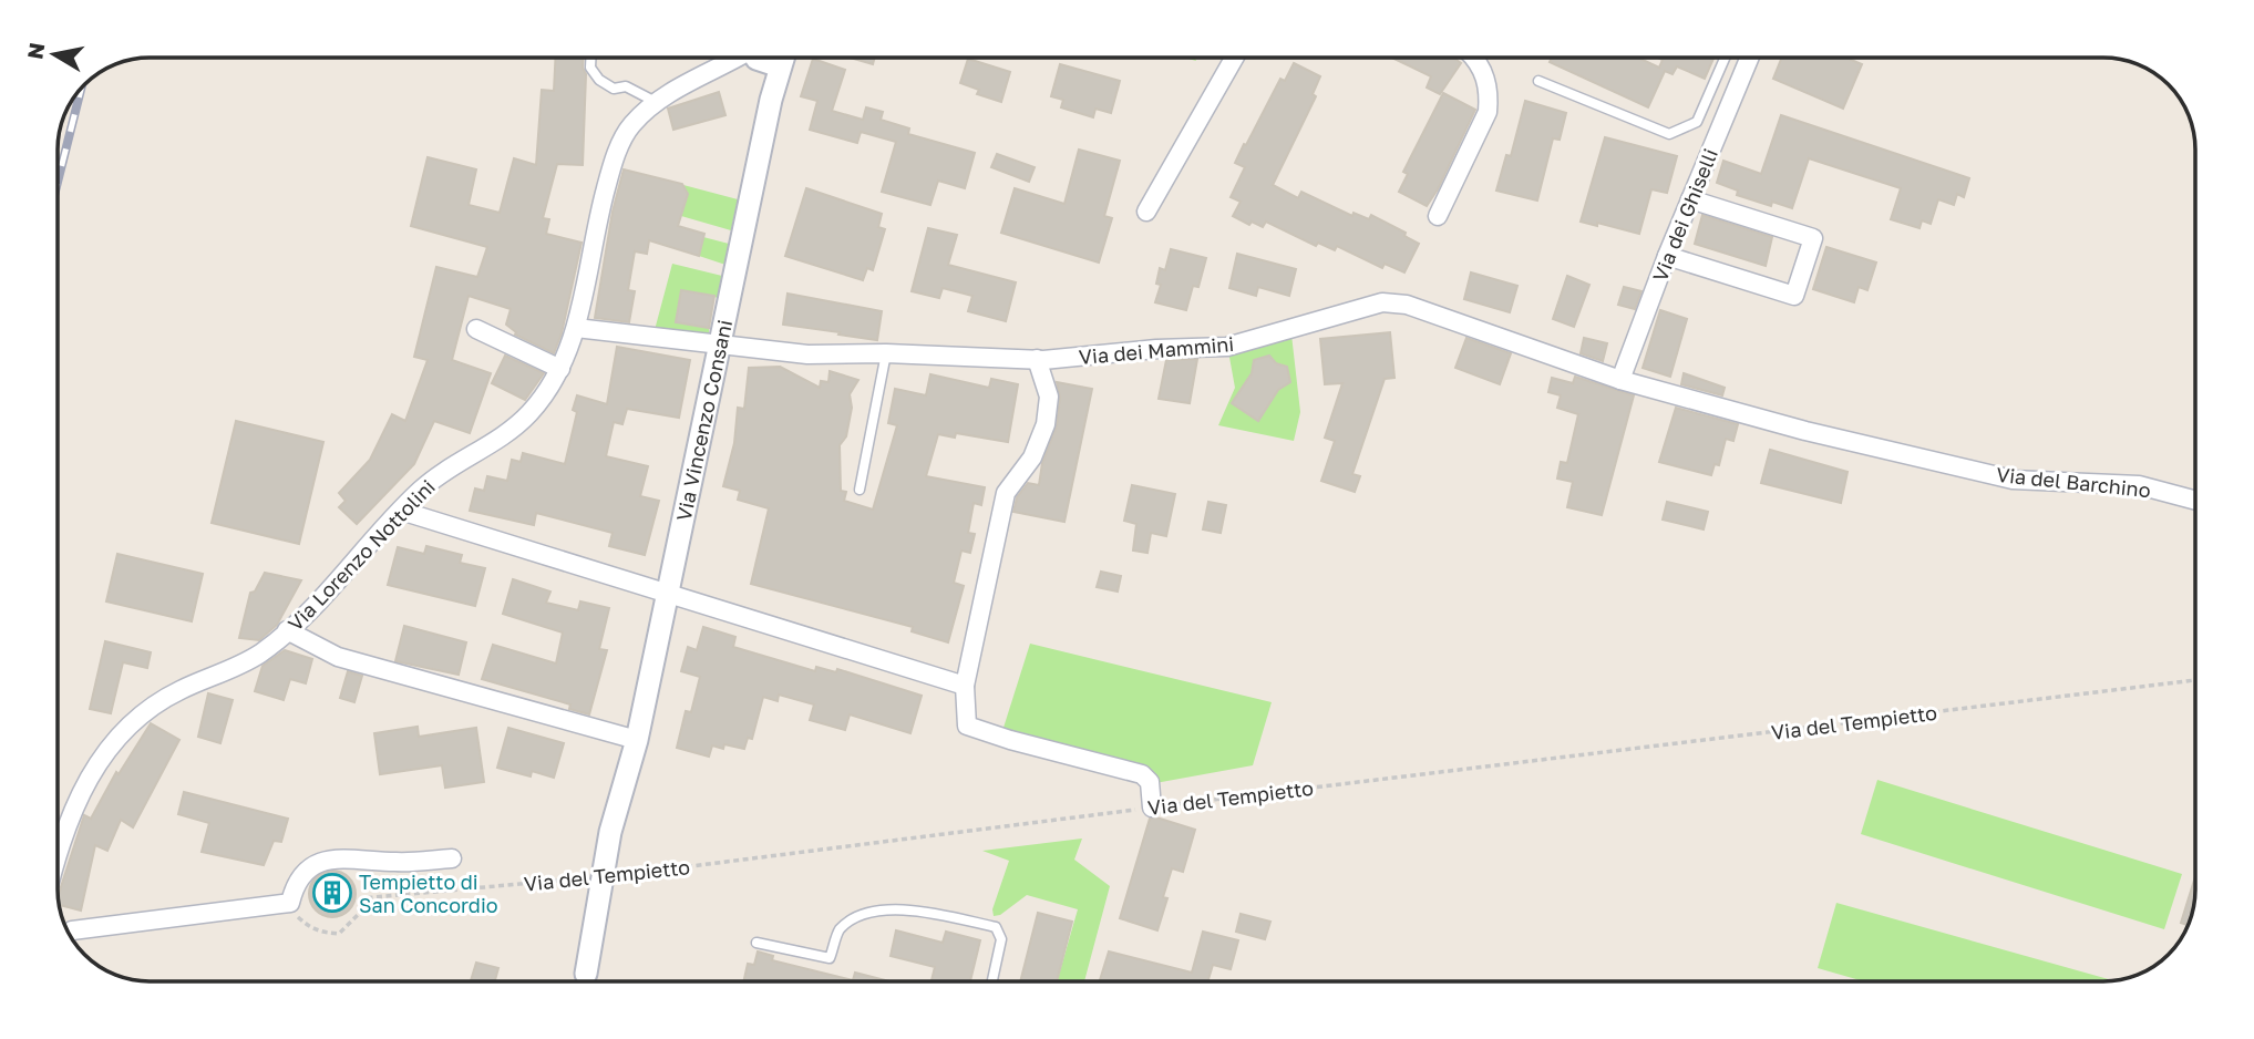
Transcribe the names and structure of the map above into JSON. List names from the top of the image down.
{
  "streets": {
    "street": [
      "Via dei Ghiselli",
      "Via dei Mammini",
      "Via Vincenzo Consani",
      "Via del Barchino",
      "Via Lorenzo Nottolini"
    ],
    "path": ["Via del Tempietto"]
  },
  "crossings": [
    ["Via dei Ghiselli", "Via dei Mammini"],
    ["Via dei Mammini", "Via Vincenzo Consani"],
    ["Via dei Mammini", "Via del Barchino"],
    ["Via dei Mammini", "Via Lorenzo Nottolini"],
    ["Via Vincenzo Consani", "Via del Tempietto"]
  ],
  "places": {
    "building": ["Tempietto di San Concordio"]
  },
  "north": "left"
}
